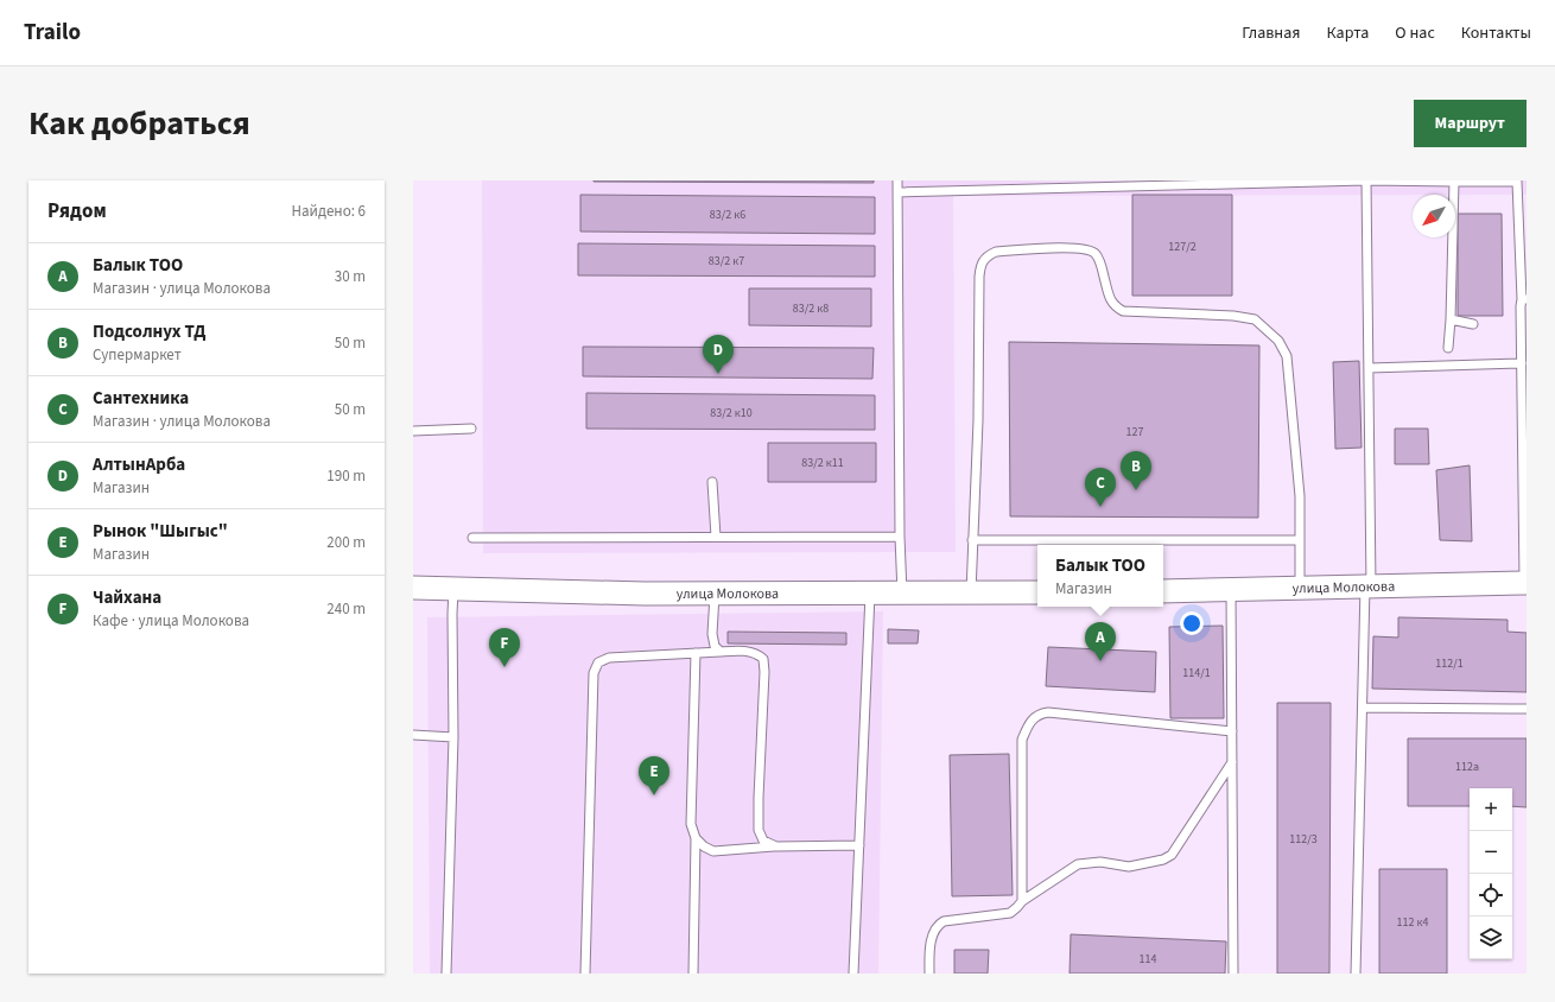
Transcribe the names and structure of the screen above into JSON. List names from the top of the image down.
{
  "streets": {
    "street": ["улица Молокова"]
  },
  "house_numbers": [
    "83/2 к6",
    "127/2",
    "83/2 к7",
    "83/2 к8",
    "83/2 к10",
    "127",
    "83/2 к11",
    "112/1",
    "114/1",
    "112а",
    "112/3",
    "112 к4",
    "114"
  ],
  "north": "bottom left",
  "page": {
    "header": "Trailo",
    "nav": [
      "Главная",
      "Карта",
      "О нас",
      "Контакты"
    ],
    "title": "Как добраться",
    "buttons": "Маршрут",
    "heading": ["Рядом", "Найдено: 6"],
    "list": [
      {
        "mark": "A",
        "name": "Балык ТОО",
        "note": "Магазин · улица Молокова",
        "value": "30 m"
      },
      {
        "mark": "B",
        "name": "Подсолнух ТД",
        "note": "Супермаркет",
        "value": "50 m"
      },
      {
        "mark": "C",
        "name": "Сантехника",
        "note": "Магазин · улица Молокова",
        "value": "50 m"
      },
      {
        "mark": "D",
        "name": "АлтынАрба",
        "note": "Магазин",
        "value": "190 m"
      },
      {
        "mark": "E",
        "name": "Рынок \"Шыгыс\"",
        "note": "Магазин",
        "value": "200 m"
      },
      {
        "mark": "F",
        "name": "Чайхана",
        "note": "Кафе · улица Молокова",
        "value": "240 m"
      }
    ],
    "pins": [
      "D",
      "B",
      "C",
      "A",
      "F",
      "E"
    ],
    "popup": ["Балык ТОО", "Магазин"],
    "map_buttons": ["+", "−"]
  }
}
